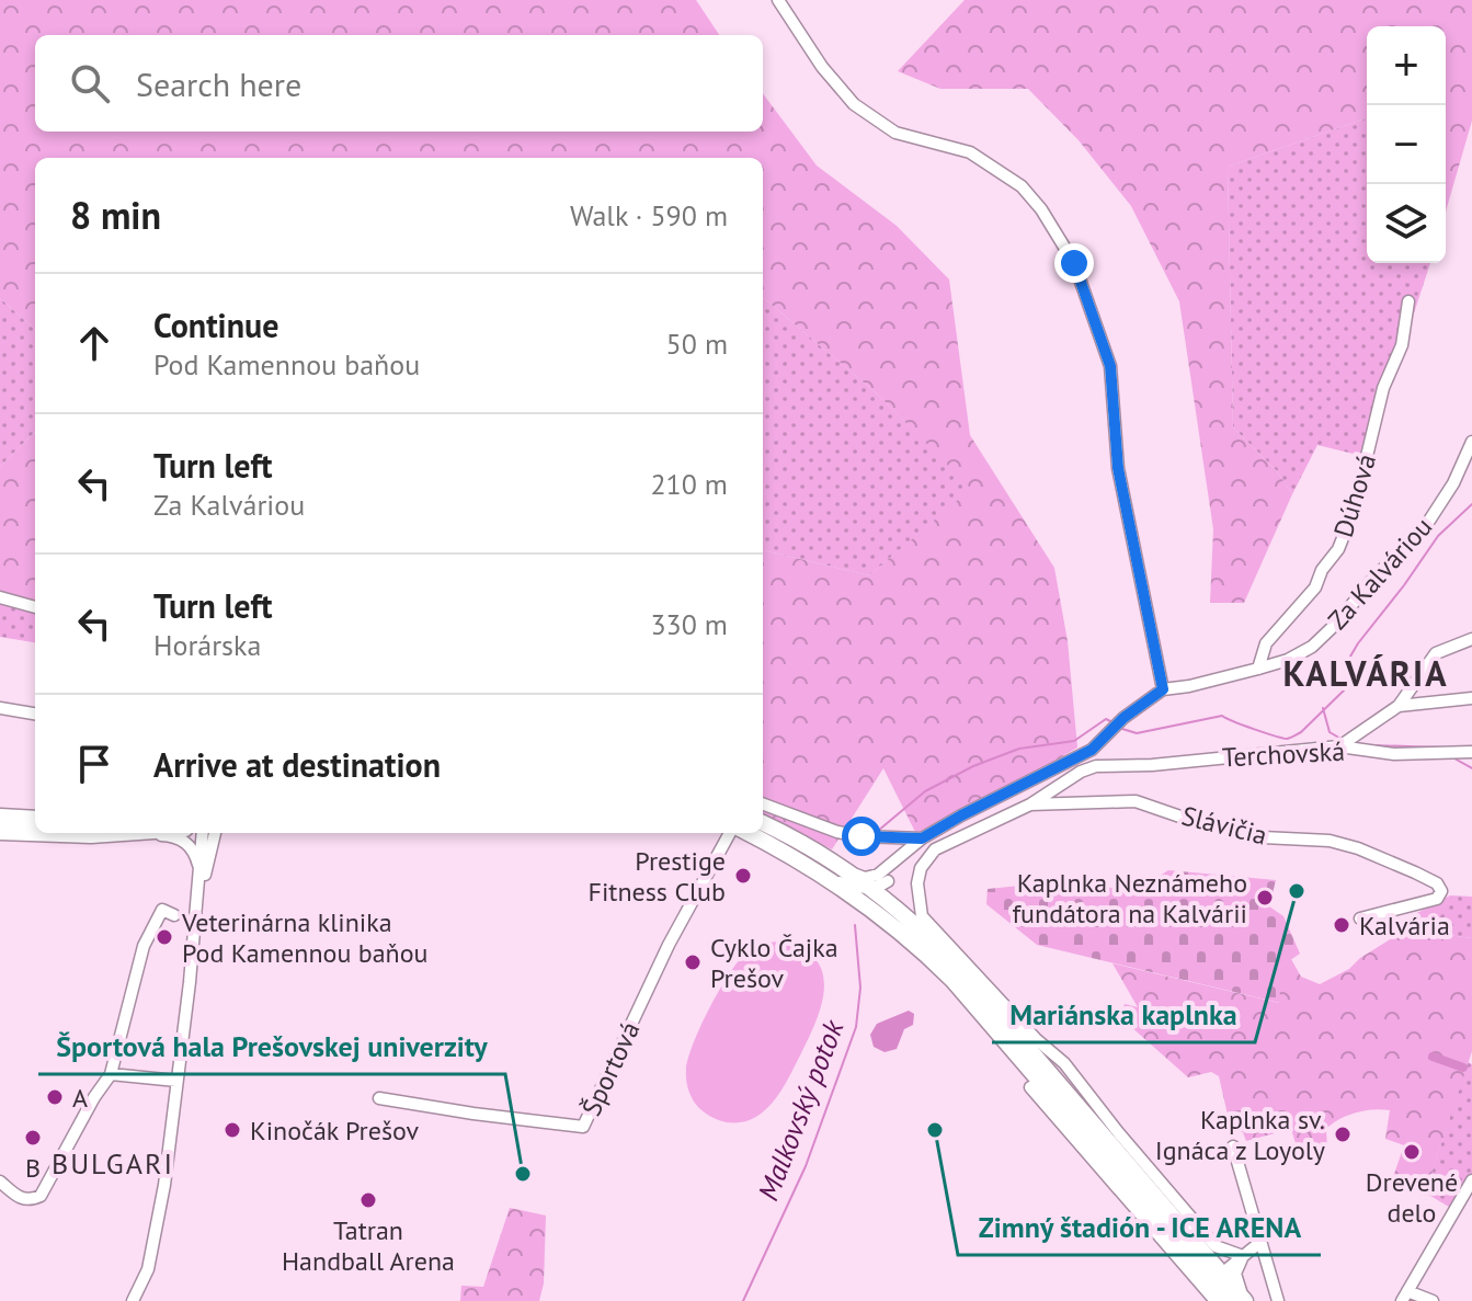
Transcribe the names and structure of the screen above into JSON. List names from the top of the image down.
{
  "streets": {
    "street": [
      "Dúhová",
      "Za Kalváriou",
      "Terchovská",
      "Slávičia",
      "Športová"
    ]
  },
  "crossings": [
    ["Dúhová", "Za Kalváriou"],
    ["Terchovská", "Slávičia"]
  ],
  "districts": ["KALVÁRIA", "BULGARI"],
  "water": ["Malkovský potok"],
  "places": [
    "Prestige Fitness Club",
    "Mariánska kaplnka",
    "Kaplnka Neznámeho fundátora na Kalvárii",
    "Kalvária",
    "Veterinárna klinika Pod Kamennou baňou",
    "Cyklo Čajka Prešov",
    "A",
    "Kinočák Prešov",
    "Zimný štadión - ICE ARENA",
    "Kaplnka sv. Ignáca z Loyoly",
    "B",
    "Drevené delo",
    "Športová hala Prešovskej univerzity",
    "Tatran Handball Arena"
  ],
  "page": {
    "map_buttons": ["+", "−"],
    "search": "Search here",
    "heading": ["8 min", "Walk · 590 m"],
    "list": [
      ["Continue", "Pod Kamennou baňou", "50 m"],
      ["Turn left", "Za Kalváriou", "210 m"],
      ["Turn left", "Horárska", "330 m"],
      "Arrive at destination"
    ]
  }
}
